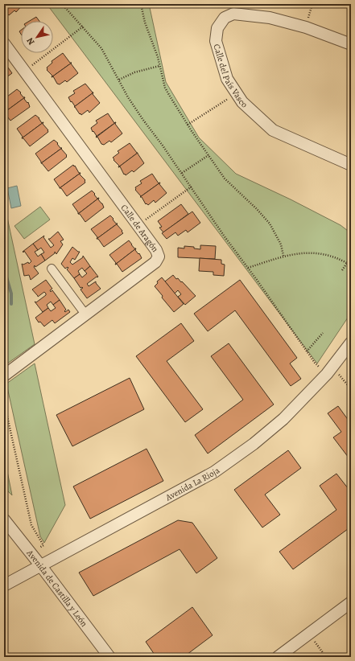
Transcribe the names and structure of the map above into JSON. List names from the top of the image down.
{
  "streets": {
    "street": [
      "Calle del País Vasco",
      "Calle de Aragón",
      "Avenida La Rioja",
      "Avenida de Castilla y León"
    ]
  },
  "crossings": [
    ["Avenida La Rioja", "Avenida de Castilla y León"]
  ],
  "north": "bottom left"
}
